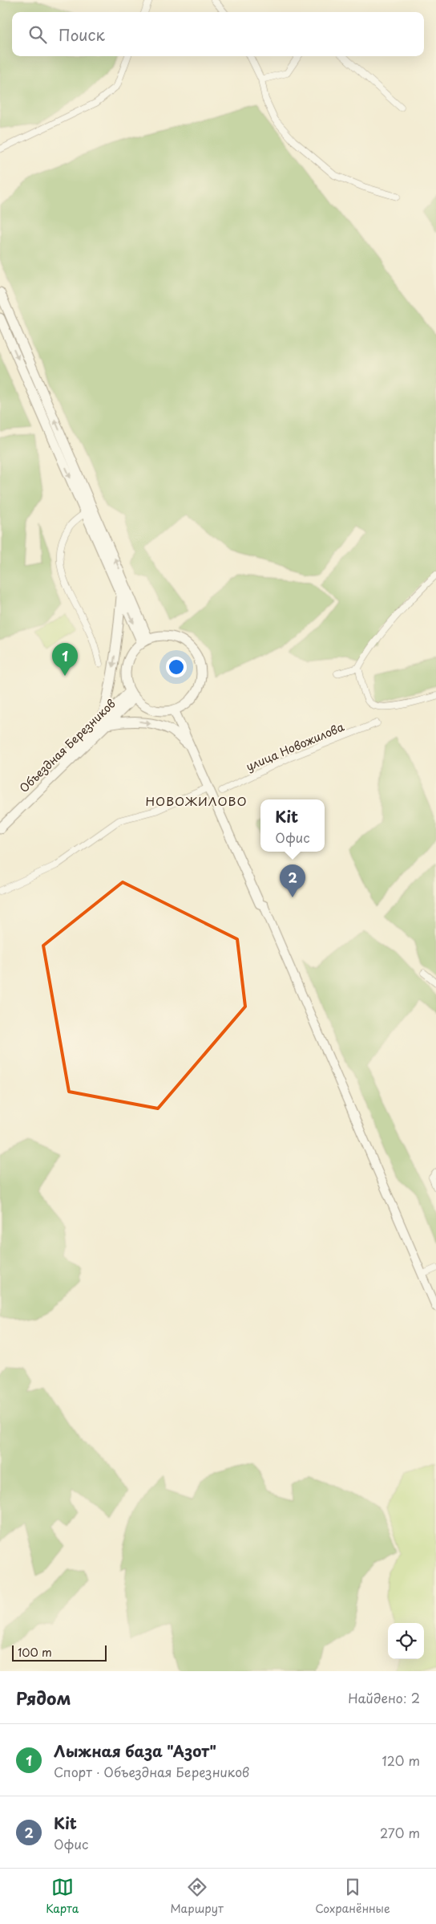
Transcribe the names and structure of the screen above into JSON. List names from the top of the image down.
{
  "streets": {
    "highway": ["Объездная Березников"],
    "street": ["улица Новожилова"]
  },
  "districts": ["НОВОЖИЛОВО"],
  "scale_bar": "100 m",
  "page": {
    "search": "Поиск",
    "pins": ["1", "2"],
    "popup": ["Kit", "Офис"],
    "scale": "100 m",
    "heading": ["Рядом", "Найдено: 2"],
    "list": [
      {
        "mark": "1",
        "name": "Лыжная база \"Азот\"",
        "note": "Спорт · Объездная Березников",
        "value": "120 m"
      },
      {
        "mark": "2",
        "name": "Kit",
        "note": "Офис",
        "value": "270 m"
      }
    ],
    "nav": ["Карта", "Маршрут", "Сохранённые"]
  }
}
